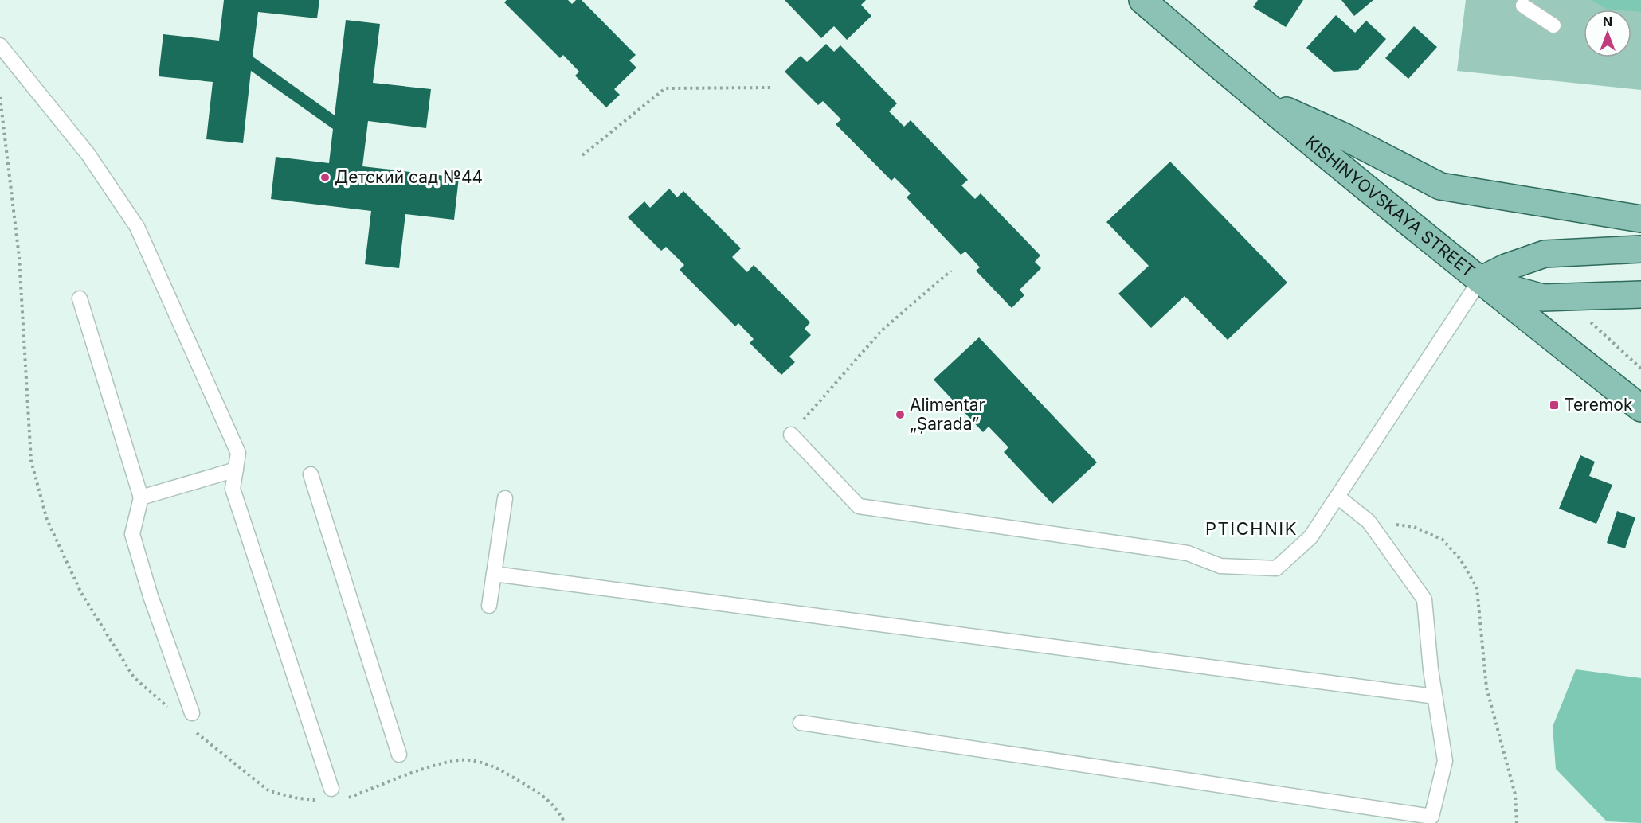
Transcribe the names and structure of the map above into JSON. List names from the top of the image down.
{
  "streets": {
    "main road": ["KISHINYOVSKAYA STREET"]
  },
  "districts": ["PTICHNIK"],
  "places": {
    "other": ["Детский сад №44", "Alimentar „Șarada”"],
    "transit": ["Teremok"]
  },
  "north": "top"
}
